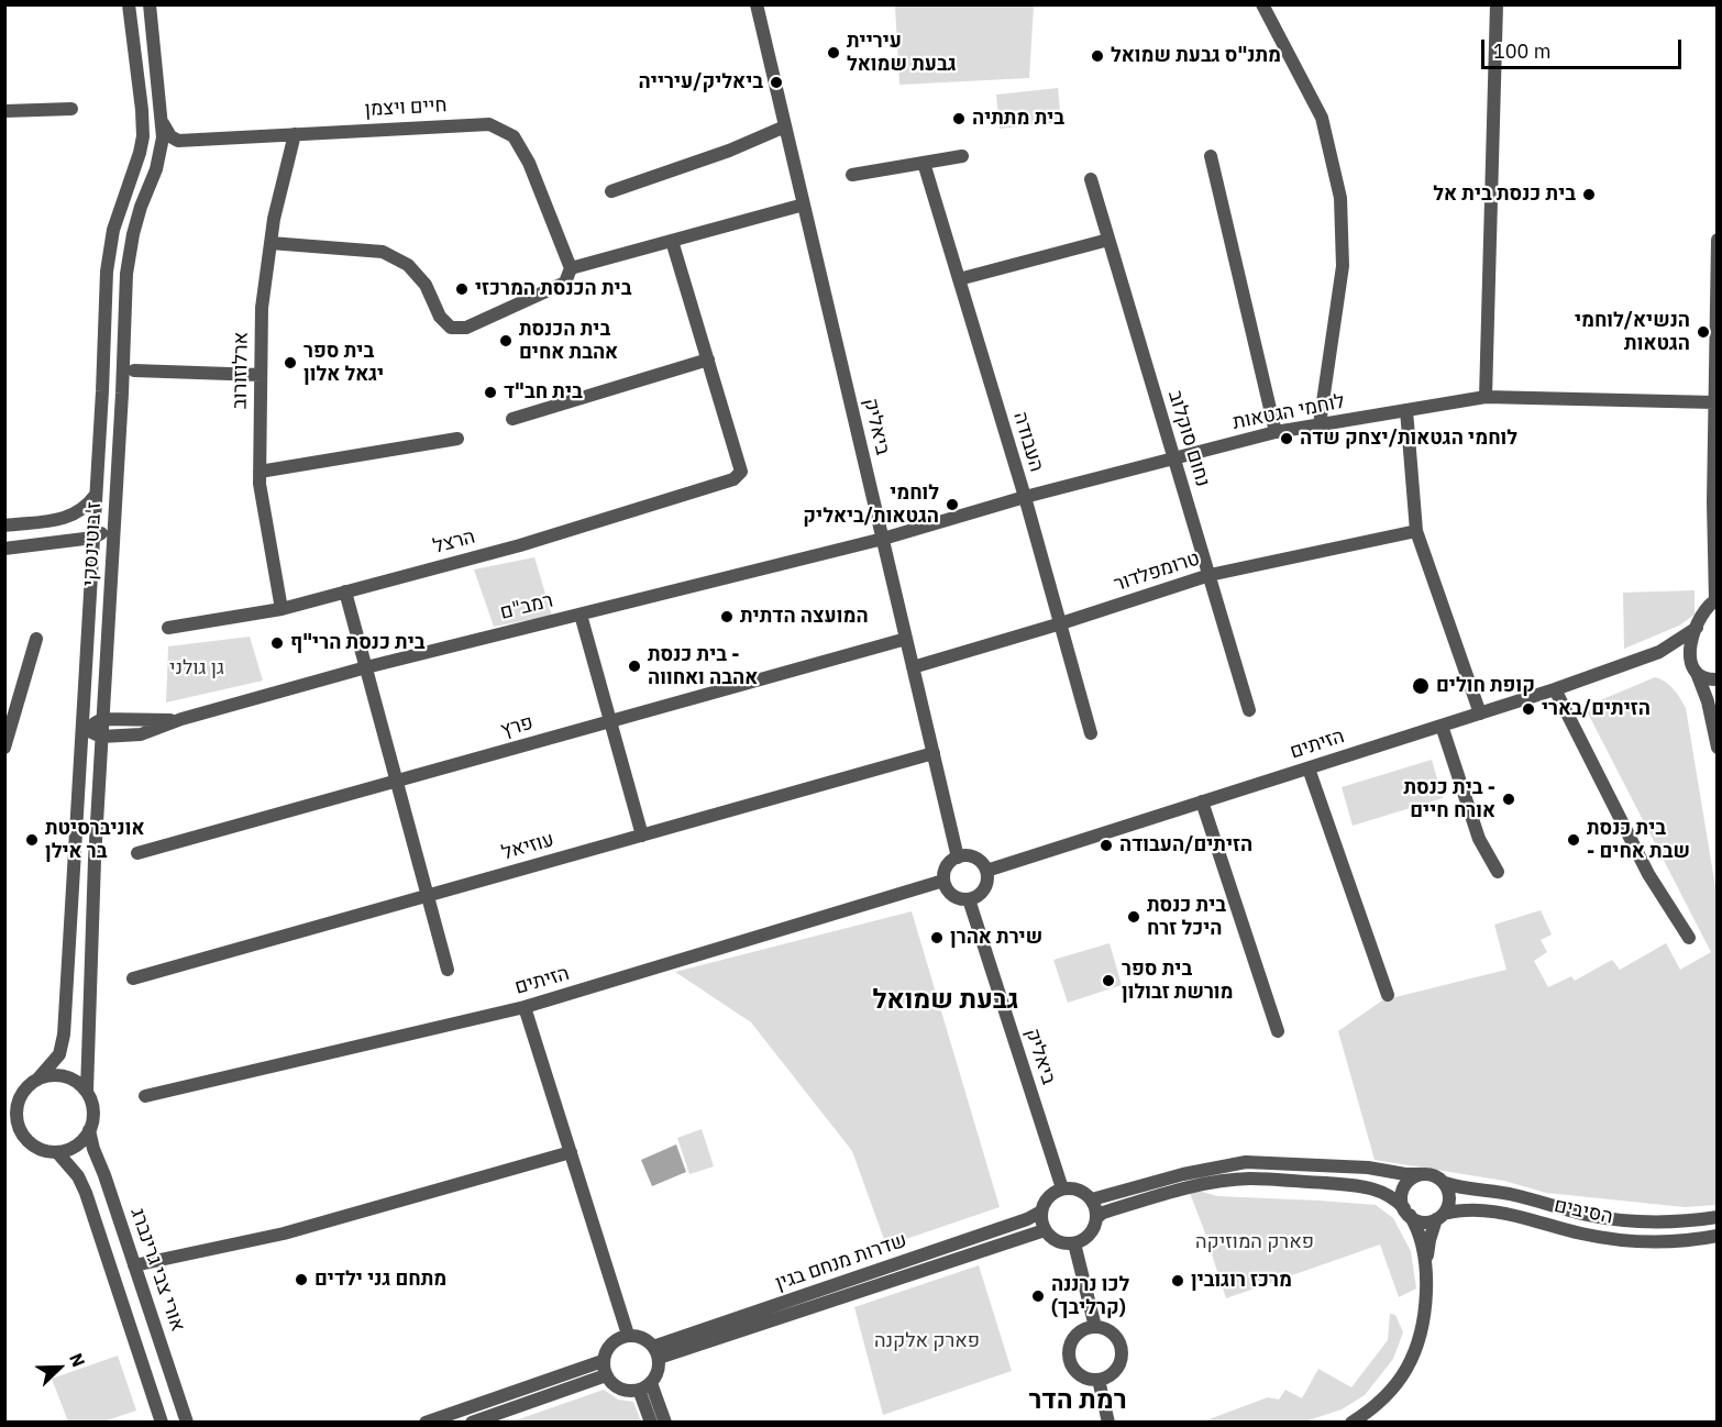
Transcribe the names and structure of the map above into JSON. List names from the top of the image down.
{
  "streets": {
    "street": [
      "חיים ויצמן",
      "ארלוזורוב",
      "לוחמי הגטאות",
      "ביאליק",
      "נחום סוקלוב",
      "העבודה",
      "הרצל",
      "ז'בוטינסקי",
      "טרומפלדור",
      "רמב\"ם",
      "פרץ",
      "הזיתים",
      "עוזיאל",
      "הסיבים",
      "שדרות מנחם בגין",
      "אורי צבי גרינברג"
    ]
  },
  "crossings": [
    ["חיים ויצמן", "ארלוזורוב"],
    ["חיים ויצמן", "ז'בוטינסקי"],
    ["ארלוזורוב", "הרצל"],
    ["לוחמי הגטאות", "ביאליק"],
    ["לוחמי הגטאות", "נחום סוקלוב"],
    ["לוחמי הגטאות", "העבודה"],
    ["לוחמי הגטאות", "רמב\"ם"],
    ["ביאליק", "טרומפלדור"],
    ["ביאליק", "רמב\"ם"],
    ["ביאליק", "פרץ"],
    ["ביאליק", "הזיתים"],
    ["ביאליק", "עוזיאל"],
    ["ביאליק", "שדרות מנחם בגין"],
    ["נחום סוקלוב", "טרומפלדור"],
    ["העבודה", "טרומפלדור"],
    ["ז'בוטינסקי", "רמב\"ם"],
    ["ז'בוטינסקי", "אורי צבי גרינברג"]
  ],
  "districts": ["גבעת שמואל", "רמת הדר"],
  "parks": ["גן גולני", "פארק המוזיקה", "פארק אלקנה"],
  "places": [
    "עיריית גבעת שמואל",
    "מתנ\"ס גבעת שמואל",
    "ביאליק/עירייה",
    "בית מתתיה",
    "בית כנסת בית אל",
    "בית הכנסת המרכזי",
    "הנשיא/לוחמי הגטאות",
    "בית הכנסת אהבת אחים",
    "בית ספר יגאל אלון",
    "בית חב\"ד",
    "לוחמי הגטאות/יצחק שדה",
    "לוחמי הגטאות/ביאליק",
    "המועצה הדתית",
    "בית כנסת הרי\"ף",
    "בית כנסת - אהבה ואחווה",
    "קופת חולים",
    "הזיתים/בארי",
    "בית כנסת - אורח חיים",
    "אוניברסיטת בר אילן",
    "בית כנסת - שבת אחים",
    "הזיתים/העבודה",
    "בית כנסת היכל זרח",
    "שירת אהרן",
    "בית ספר מורשת זבולון",
    "מתחם גני ילדים",
    "מרכז רוגובין",
    "לכו נרננה (קרליבך)"
  ],
  "scale_bar": "100 m",
  "north": "top right"
}
